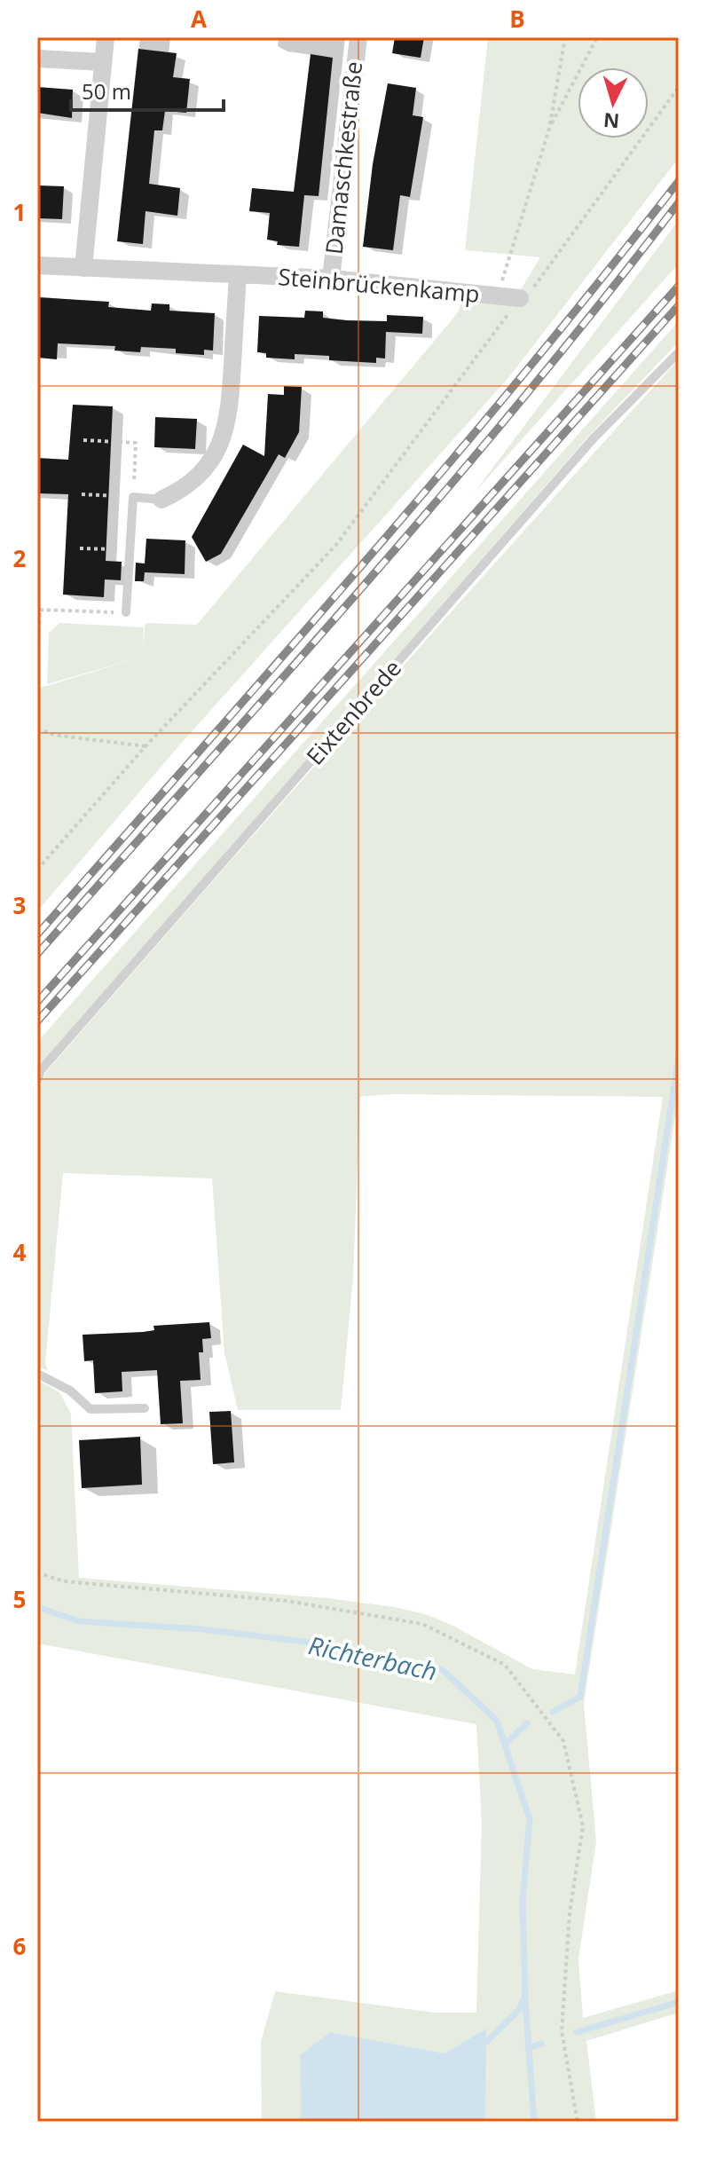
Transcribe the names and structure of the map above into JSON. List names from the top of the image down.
{
  "streets": {
    "street": ["Damaschkestraße", "Steinbrückenkamp"],
    "lane": ["Eixtenbrede"]
  },
  "crossings": [
    ["Damaschkestraße", "Steinbrückenkamp"]
  ],
  "water": ["Richterbach"],
  "scale_bar": "50 m",
  "north": "bottom",
  "grid": {
    "columns": ["A", "B"],
    "rows": [
      "1",
      "2",
      "3",
      "4",
      "5",
      "6"
    ]
  }
}
